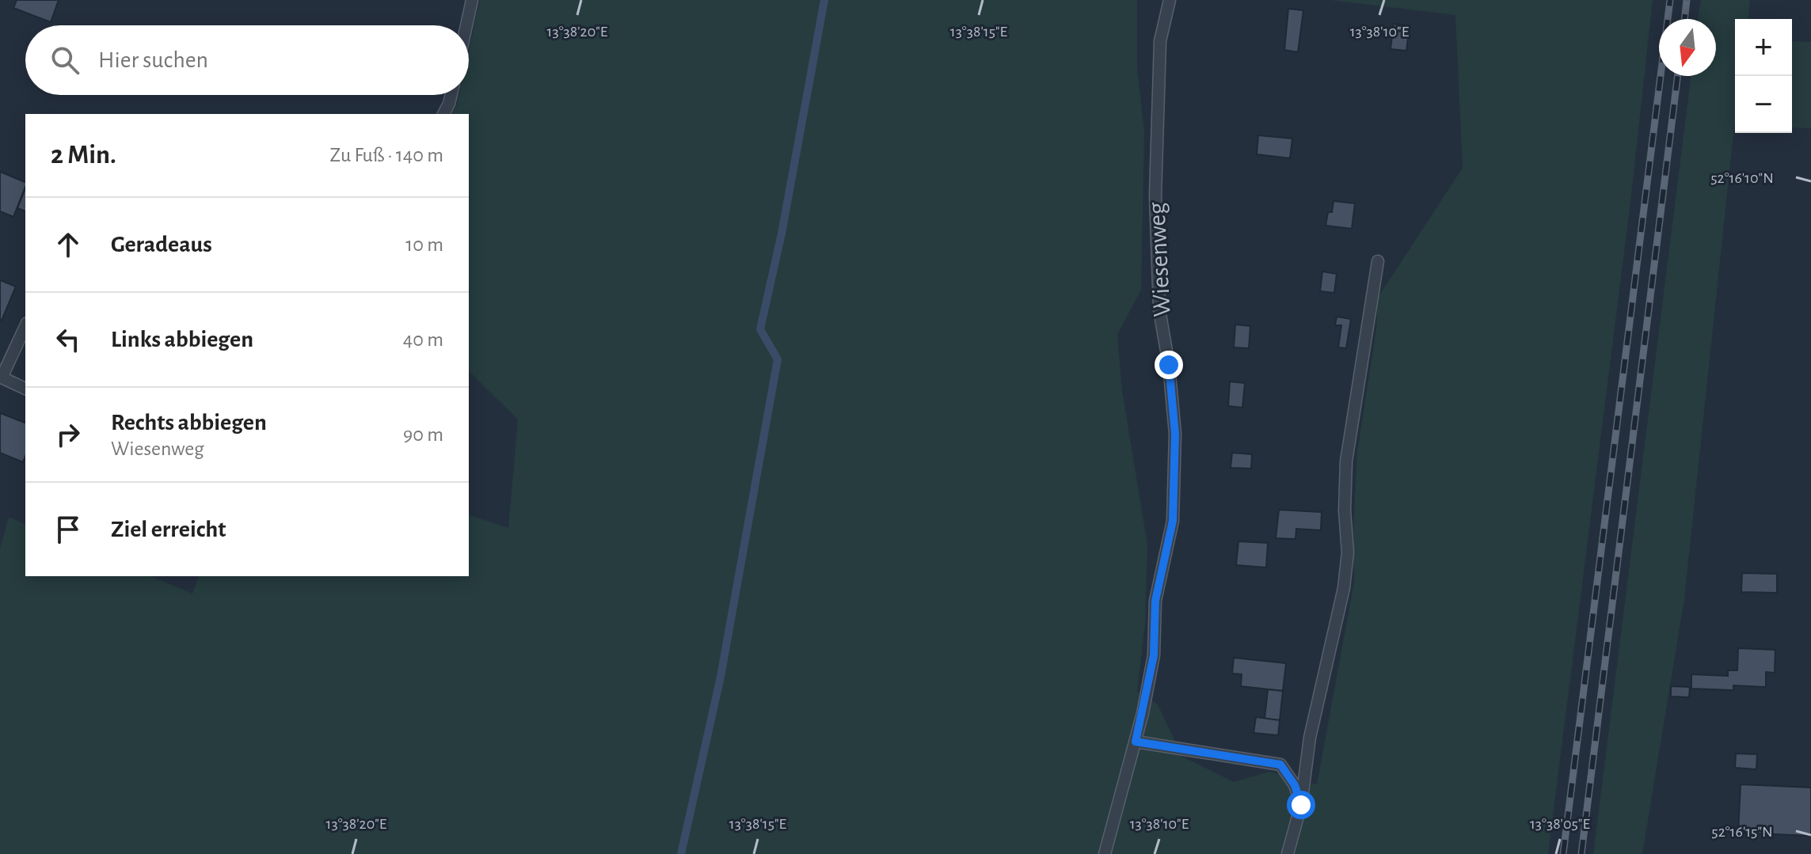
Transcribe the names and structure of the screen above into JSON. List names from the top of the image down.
{
  "streets": {
    "lane": ["Wiesenweg"]
  },
  "north": "bottom",
  "page": {
    "map_buttons": ["+", "−"],
    "search": "Hier suchen",
    "heading": ["2 Min.", "Zu Fuß · 140 m"],
    "list": [
      ["Geradeaus", "10 m"],
      ["Links abbiegen", "40 m"],
      ["Rechts abbiegen", "Wiesenweg", "90 m"],
      "Ziel erreicht"
    ]
  },
  "coordinates": [
    "13°38'20\"E",
    "13°38'15\"E",
    "13°38'10\"E",
    "52°16'10\"N",
    "13°38'05\"E",
    "52°16'15\"N"
  ]
}
